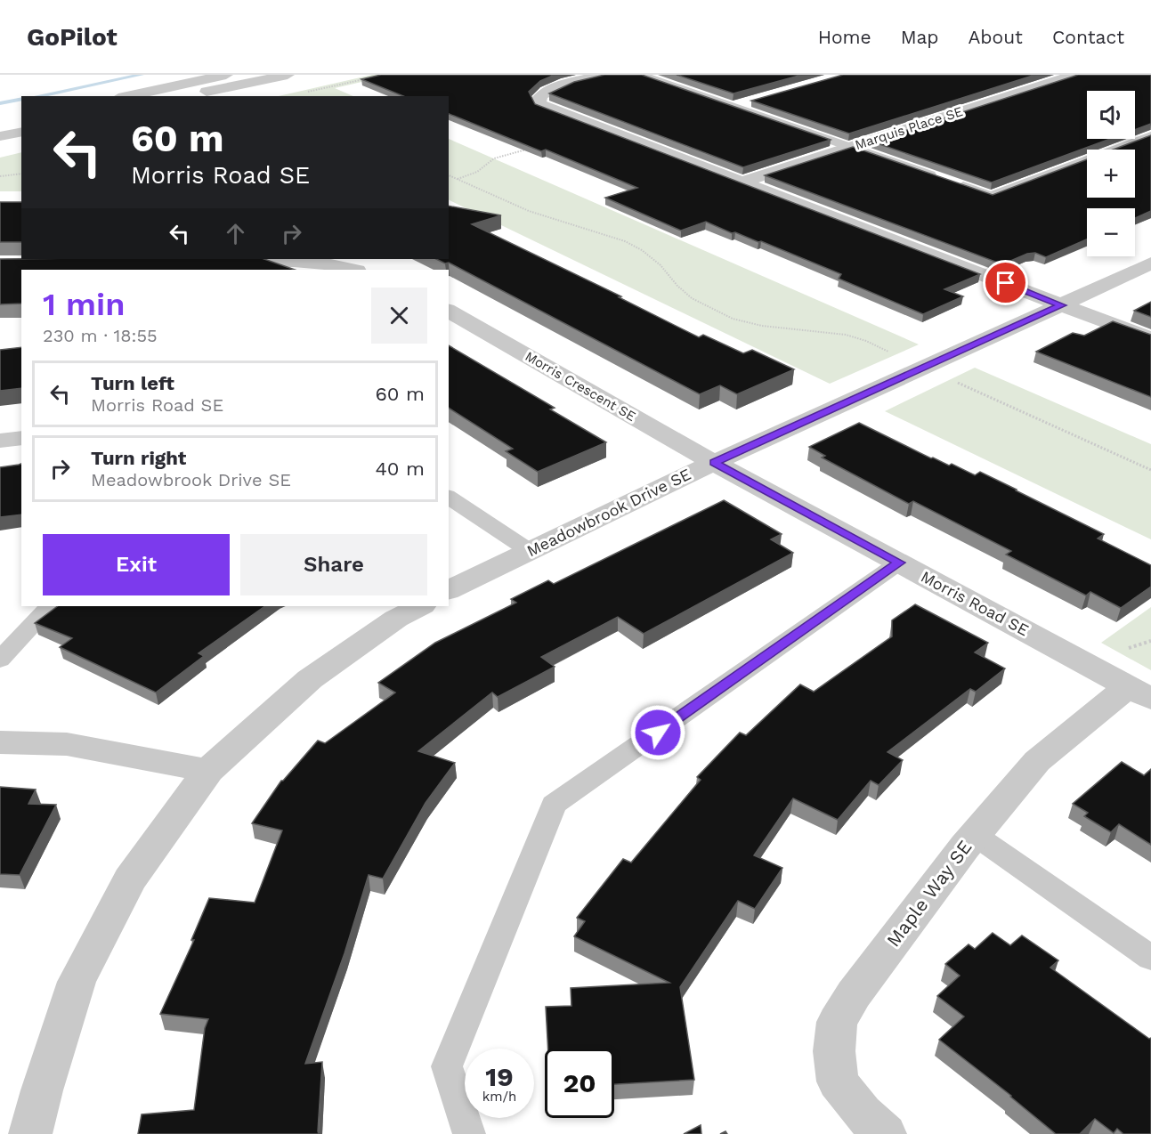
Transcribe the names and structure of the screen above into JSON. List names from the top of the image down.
{
  "streets": {
    "street": [
      "Marquis Place SE",
      "Morris Crescent SE",
      "Meadowbrook Drive SE",
      "Morris Road SE",
      "Maple Way SE"
    ]
  },
  "crossings": [
    ["Morris Crescent SE", "Meadowbrook Drive SE"],
    ["Morris Crescent SE", "Morris Road SE"],
    ["Meadowbrook Drive SE", "Morris Road SE"],
    ["Morris Road SE", "Maple Way SE"]
  ],
  "page": {
    "header": "GoPilot",
    "nav": [
      "Home",
      "Map",
      "About",
      "Contact"
    ],
    "map_buttons": ["+", "−"],
    "turn": ["60 m", "Morris Road SE"],
    "heading": ["1 min", "230 m · 18:55"],
    "list": [
      {
        "name": "Turn left",
        "note": "Morris Road SE",
        "value": "60 m"
      },
      {
        "name": "Turn right",
        "note": "Meadowbrook Drive SE",
        "value": "40 m"
      }
    ],
    "buttons": ["Exit", "Share"],
    "speed": "19 km/h",
    "limit": "20"
  }
}
